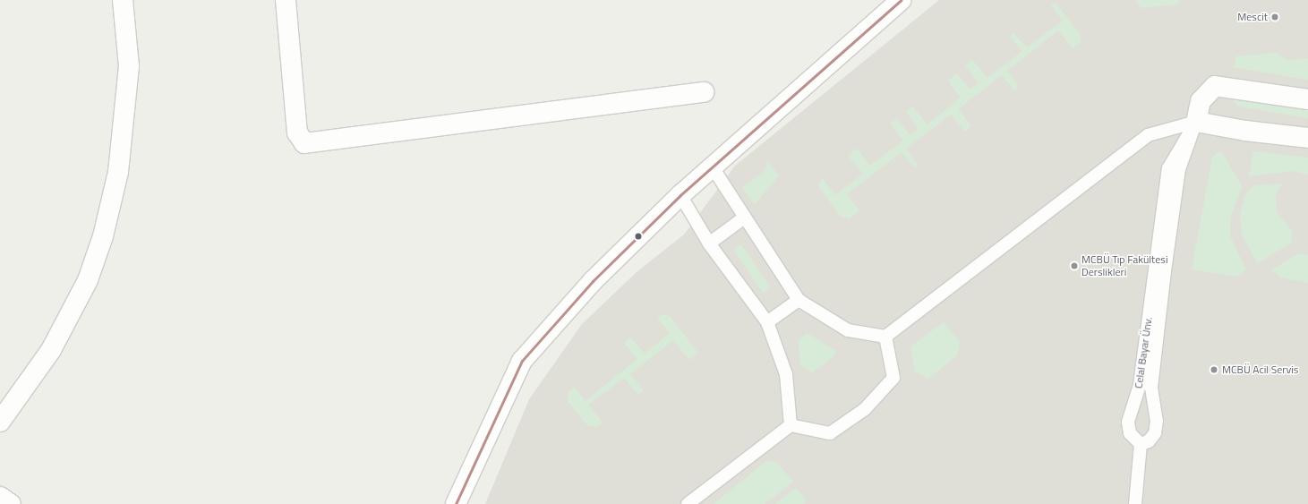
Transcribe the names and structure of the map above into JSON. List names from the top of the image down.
{
  "streets": {
    "street": ["Celal Bayar Ünv."]
  },
  "places": ["Mescit", "MCBÜ Tıp Fakültesi Derslikleri", "MCBÜ Acil Servis"]
}
